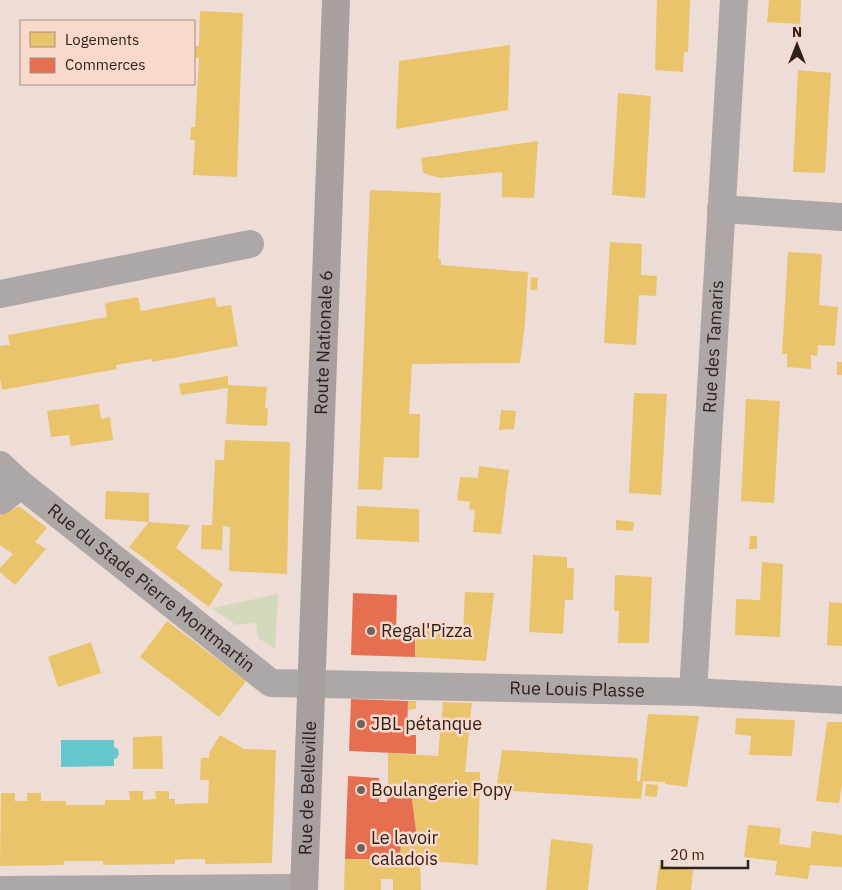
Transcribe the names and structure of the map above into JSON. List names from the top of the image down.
{
  "streets": {
    "main road": ["Route Nationale 6", "Rue de Belleville"],
    "street": ["Rue des Tamaris", "Rue du Stade Pierre Montmartin", "Rue Louis Plasse"]
  },
  "crossings": [
    ["Route Nationale 6", "Rue du Stade Pierre Montmartin"],
    ["Route Nationale 6", "Rue Louis Plasse"],
    ["Route Nationale 6", "Rue de Belleville"],
    ["Rue des Tamaris", "Rue Louis Plasse"],
    ["Rue du Stade Pierre Montmartin", "Rue Louis Plasse"],
    ["Rue du Stade Pierre Montmartin", "Rue de Belleville"],
    ["Rue Louis Plasse", "Rue de Belleville"]
  ],
  "places": [
    "Regal'Pizza",
    "JBL pétanque",
    "Boulangerie Popy",
    "Le lavoir caladois"
  ],
  "legend": ["Logements", "Commerces"],
  "scale_bar": "20 m",
  "north": "top"
}
